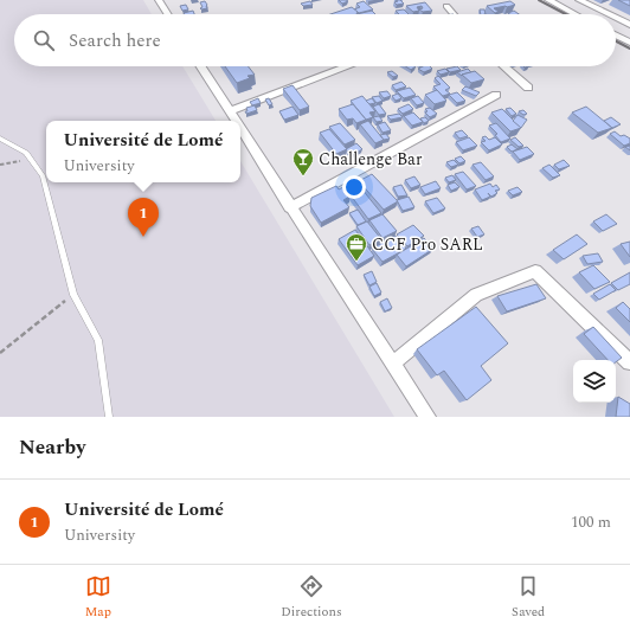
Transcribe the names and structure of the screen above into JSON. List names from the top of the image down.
{
  "places": {
    "bar": ["Challenge Bar"],
    "office": ["CCF Pro SARL"]
  },
  "page": {
    "search": "Search here",
    "popup": ["Université de Lomé", "University"],
    "pins": "1",
    "heading": "Nearby",
    "list": [
      {
        "mark": "1",
        "name": "Université de Lomé",
        "note": "University",
        "value": "100 m"
      }
    ],
    "nav": ["Map", "Directions", "Saved"]
  }
}
